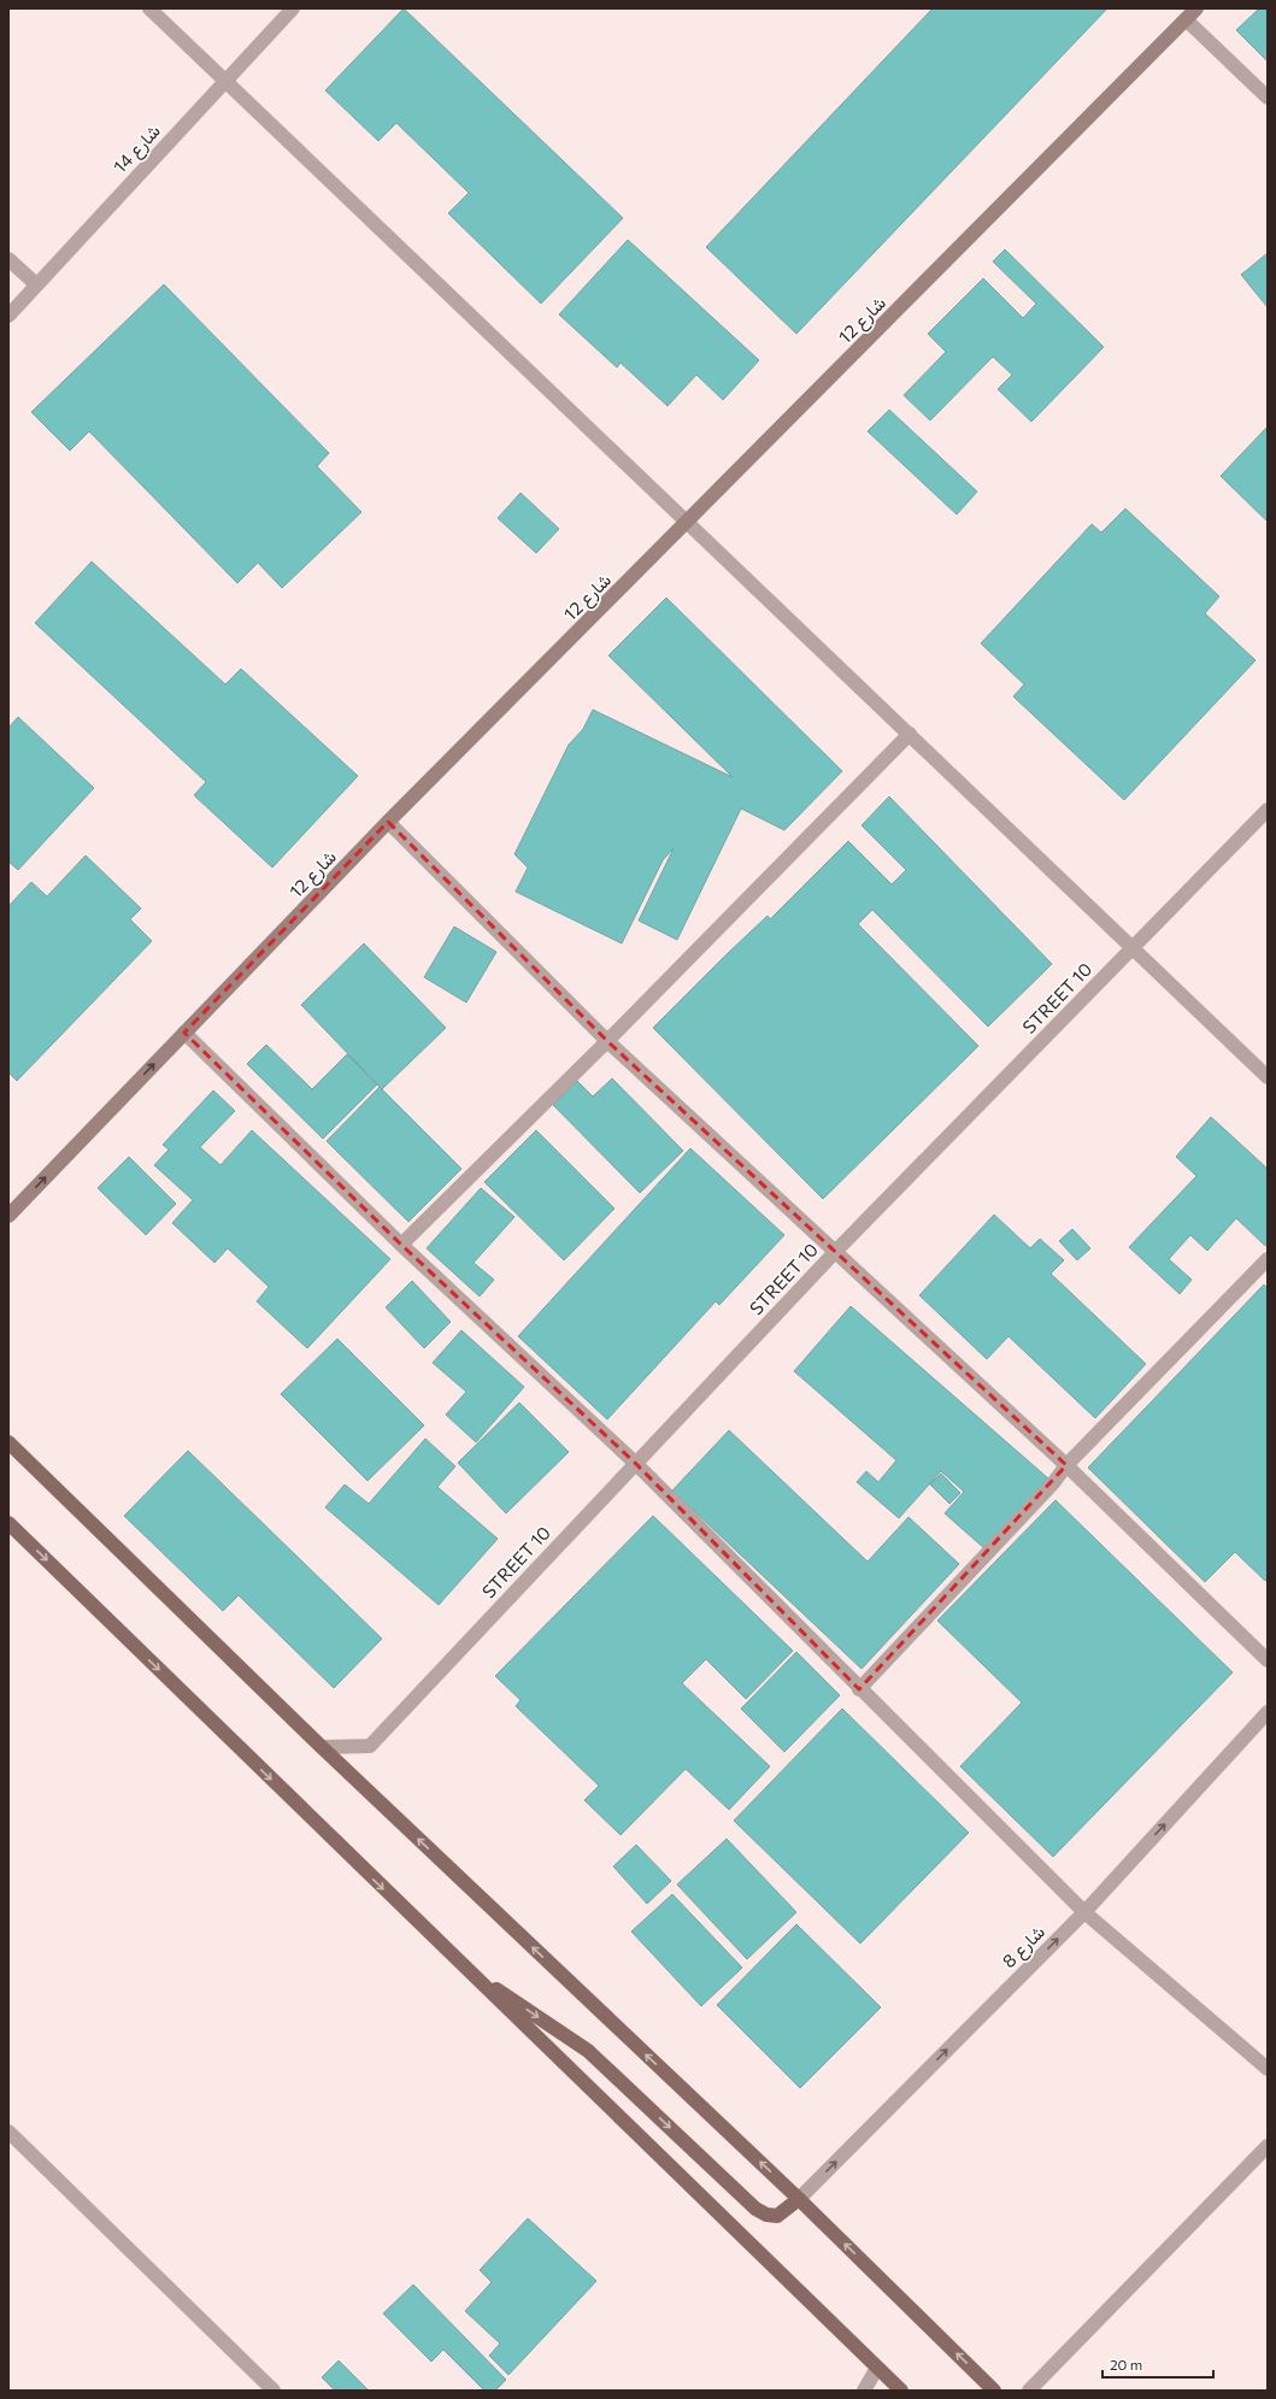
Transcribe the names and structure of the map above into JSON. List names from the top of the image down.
{
  "streets": {
    "street": [
      "شارع 14",
      "شارع 12",
      "STREET 10",
      "شارع 8"
    ]
  },
  "one_way": ["شارع 8"],
  "scale_bar": "20 m"
}
